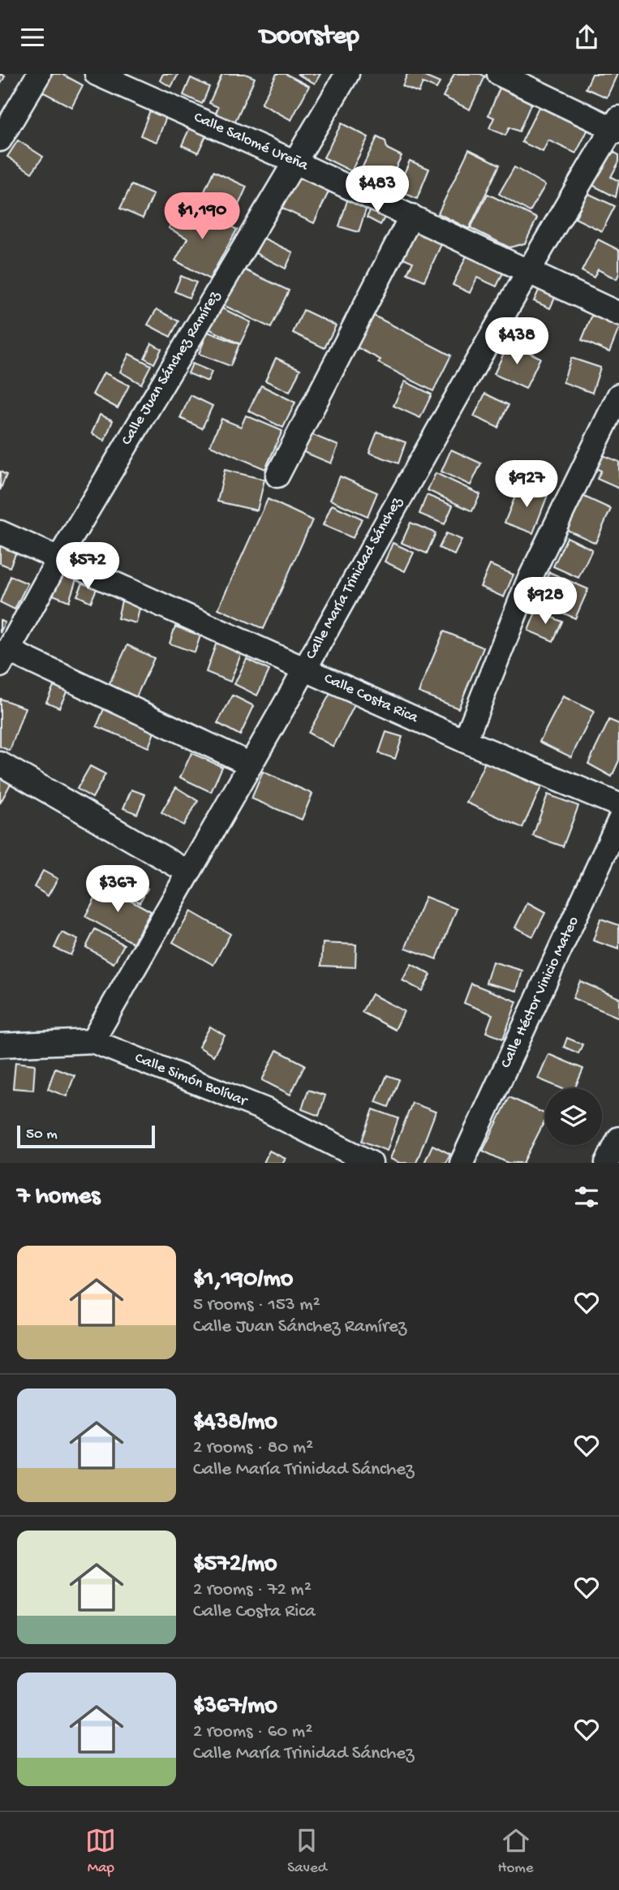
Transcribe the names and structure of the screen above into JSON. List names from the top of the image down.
{
  "streets": {
    "street": [
      "Calle Salomé Ureña",
      "Calle Juan Sánchez Ramírez",
      "Calle María Trinidad Sánchez",
      "Calle Costa Rica",
      "Calle Héctor Vinicio Mateo",
      "Calle Simón Bolívar"
    ]
  },
  "crossings": [
    ["Calle Salomé Ureña", "Calle Juan Sánchez Ramírez"],
    ["Calle Salomé Ureña", "Calle María Trinidad Sánchez"],
    ["Calle Juan Sánchez Ramírez", "Calle Costa Rica"],
    ["Calle María Trinidad Sánchez", "Calle Costa Rica"],
    ["Calle María Trinidad Sánchez", "Calle Simón Bolívar"]
  ],
  "scale_bar": "50 m",
  "page": {
    "header": "Doorstep",
    "price": [
      "$483",
      "$1,190",
      "$438",
      "$927",
      "$572",
      "$928",
      "$367"
    ],
    "scale": "50 m",
    "heading": "7 homes",
    "list": [
      {
        "name": "$1,190/mo",
        "note": "5 rooms · 153 m² · Calle Juan Sánchez Ramírez"
      },
      {
        "name": "$438/mo",
        "note": "2 rooms · 80 m² · Calle María Trinidad Sánchez"
      },
      {
        "name": "$572/mo",
        "note": "2 rooms · 72 m² · Calle Costa Rica"
      },
      {
        "name": "$367/mo",
        "note": "2 rooms · 60 m² · Calle María Trinidad Sánchez"
      }
    ],
    "tabs": ["Map", "Saved", "Home"]
  }
}
